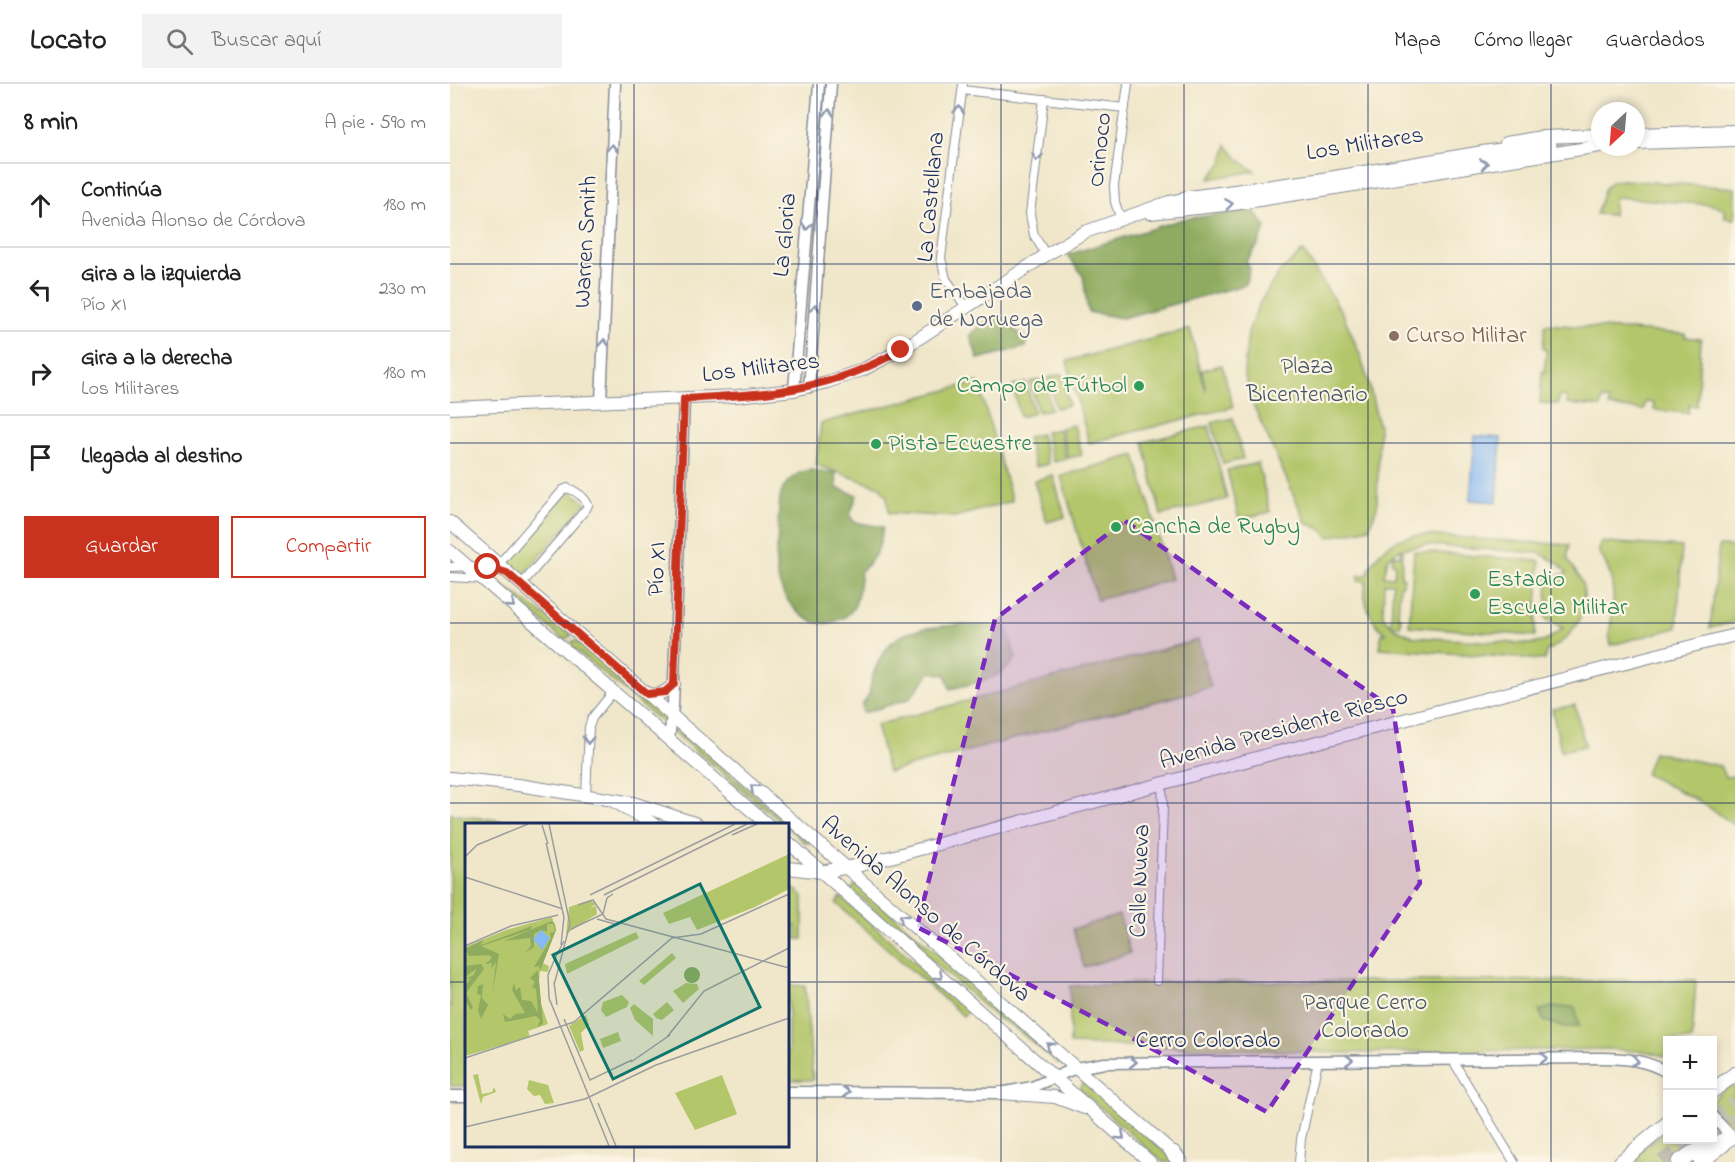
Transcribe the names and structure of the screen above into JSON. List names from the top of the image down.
{
  "streets": {
    "main road": ["Los Militares", "Avenida Presidente Riesco", "Avenida Alonso de Córdova"],
    "street": [
      "Orinoco",
      "La Castellana",
      "La Gloria",
      "Warren Smith",
      "Pío XI",
      "Calle Nueva",
      "Cerro Colorado"
    ]
  },
  "crossings": [
    ["Los Militares", "Orinoco"],
    ["Los Militares", "La Castellana"],
    ["Los Militares", "La Gloria"],
    ["Los Militares", "Warren Smith"],
    ["Los Militares", "Pío XI"],
    ["Pío XI", "Avenida Alonso de Córdova"],
    ["Avenida Presidente Riesco", "Calle Nueva"],
    ["Avenida Presidente Riesco", "Avenida Alonso de Córdova"],
    ["Avenida Alonso de Córdova", "Cerro Colorado"]
  ],
  "one_way": ["La Castellana", "Warren Smith", "Cerro Colorado"],
  "parks": ["Plaza Bicentenario", "Parque Cerro Colorado"],
  "places": [
    "Embajada de Noruega",
    "Curso Militar",
    "Campo de Fútbol",
    "Pista Ecuestre",
    "Cancha de Rugby",
    "Estadio Escuela Militar"
  ],
  "north": "bottom left",
  "page": {
    "header": "Locato",
    "search": "Buscar aquí",
    "nav": ["Mapa", "Cómo llegar", "Guardados"],
    "heading": ["8 min", "A pie · 590 m"],
    "list": [
      ["Continúa", "Avenida Alonso de Córdova", "180 m"],
      ["Gira a la izquierda", "Pío XI", "230 m"],
      ["Gira a la derecha", "Los Militares", "180 m"],
      "Llegada al destino"
    ],
    "buttons": ["Guardar", "Compartir"],
    "map_buttons": ["+", "−"]
  }
}
